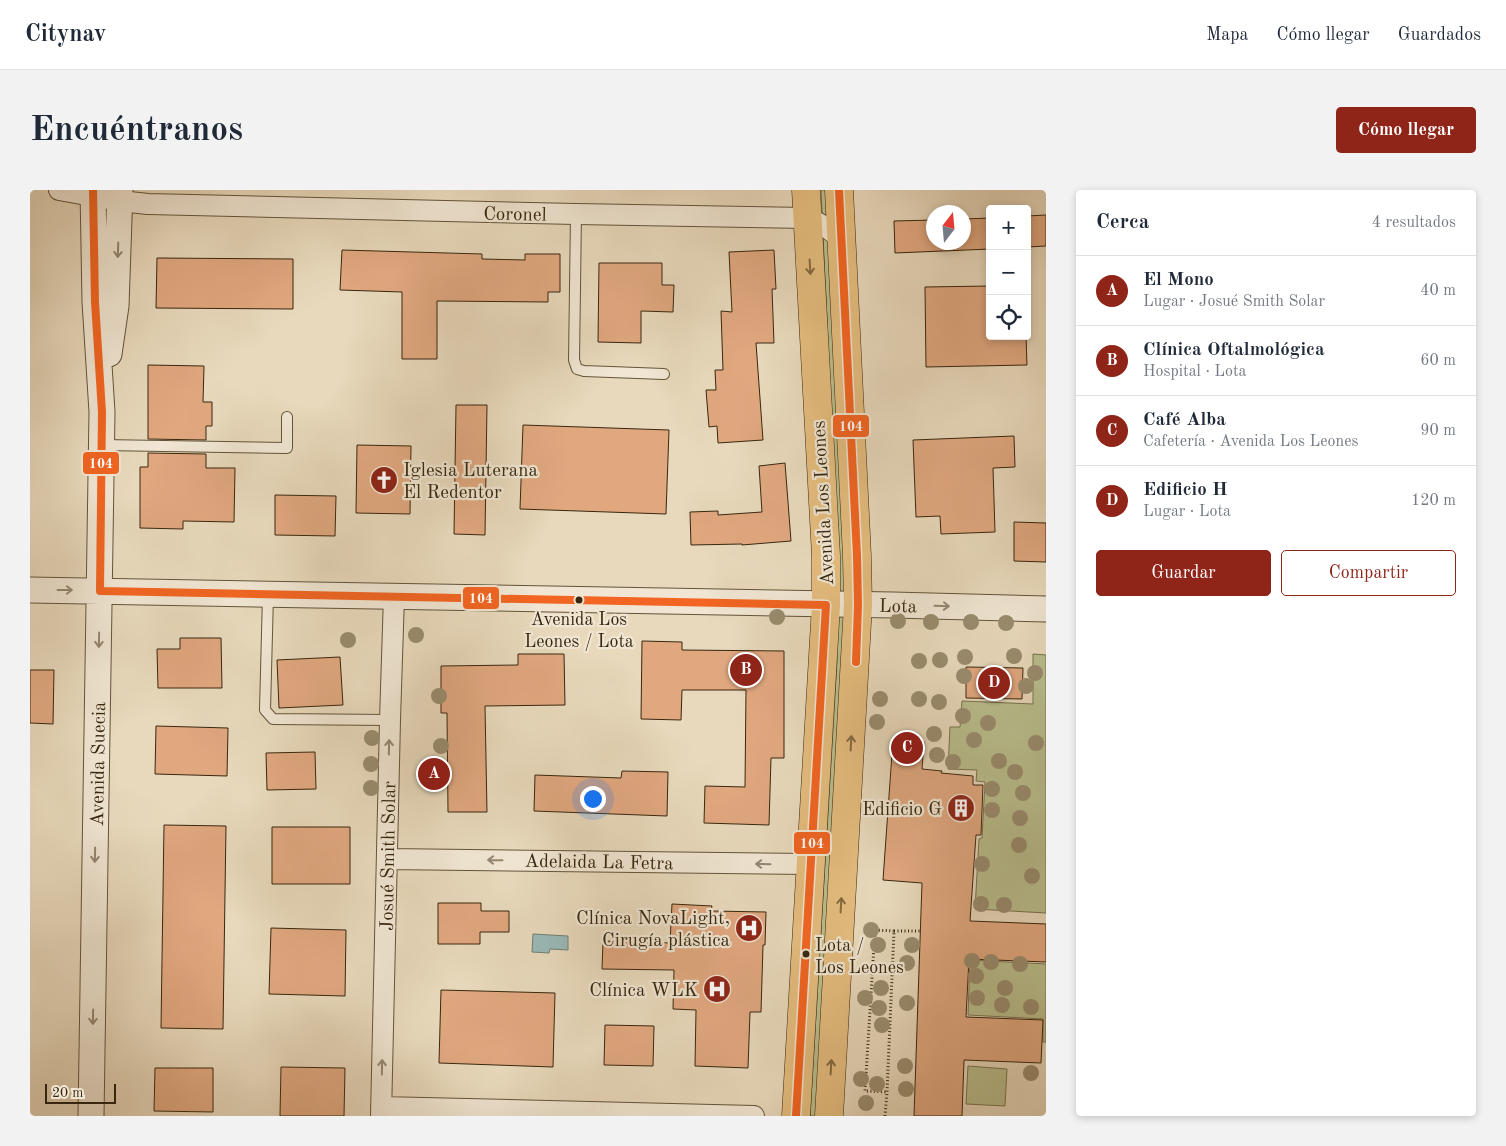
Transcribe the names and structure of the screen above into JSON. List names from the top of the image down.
{
  "streets": {
    "main road": ["Avenida Los Leones"],
    "street": [
      "Coronel",
      "Lota",
      "Avenida Suecia",
      "Josué Smith Solar",
      "Adelaida La Fetra"
    ]
  },
  "crossings": [
    ["Coronel", "Avenida Los Leones"],
    ["Coronel", "Avenida Suecia"],
    ["Avenida Los Leones", "Lota"],
    ["Avenida Los Leones", "Adelaida La Fetra"],
    ["Lota", "Avenida Suecia"],
    ["Lota", "Josué Smith Solar"],
    ["Josué Smith Solar", "Adelaida La Fetra"]
  ],
  "one_way": ["Avenida Suecia", "Josué Smith Solar", "Adelaida La Fetra"],
  "places": {
    "church": ["Iglesia Luterana El Redentor"],
    "other": ["Avenida Los Leones / Lota", "Lota / Los Leones"],
    "building": ["Edificio G"],
    "hospital": ["Clínica NovaLight, Cirugía plástica", "Clínica WLK"]
  },
  "lines": ["transit line 104"],
  "scale_bar": "20 m",
  "north": "top",
  "page": {
    "header": "Citynav",
    "nav": ["Mapa", "Cómo llegar", "Guardados"],
    "buttons": [
      "Cómo llegar",
      ["Guardar", "Compartir"]
    ],
    "title": "Encuéntranos",
    "heading": ["Cerca", "4 resultados"],
    "map_buttons": ["+", "−"],
    "list": [
      {
        "mark": "A",
        "name": "El Mono",
        "note": "Lugar · Josué Smith Solar",
        "value": "40 m"
      },
      {
        "mark": "B",
        "name": "Clínica Oftalmológica",
        "note": "Hospital · Lota",
        "value": "60 m"
      },
      {
        "mark": "C",
        "name": "Café Alba",
        "note": "Cafetería · Avenida Los Leones",
        "value": "90 m"
      },
      {
        "mark": "D",
        "name": "Edificio H",
        "note": "Lugar · Lota",
        "value": "120 m"
      }
    ],
    "pins": [
      "B",
      "D",
      "C",
      "A"
    ],
    "scale": "20 m"
  }
}
